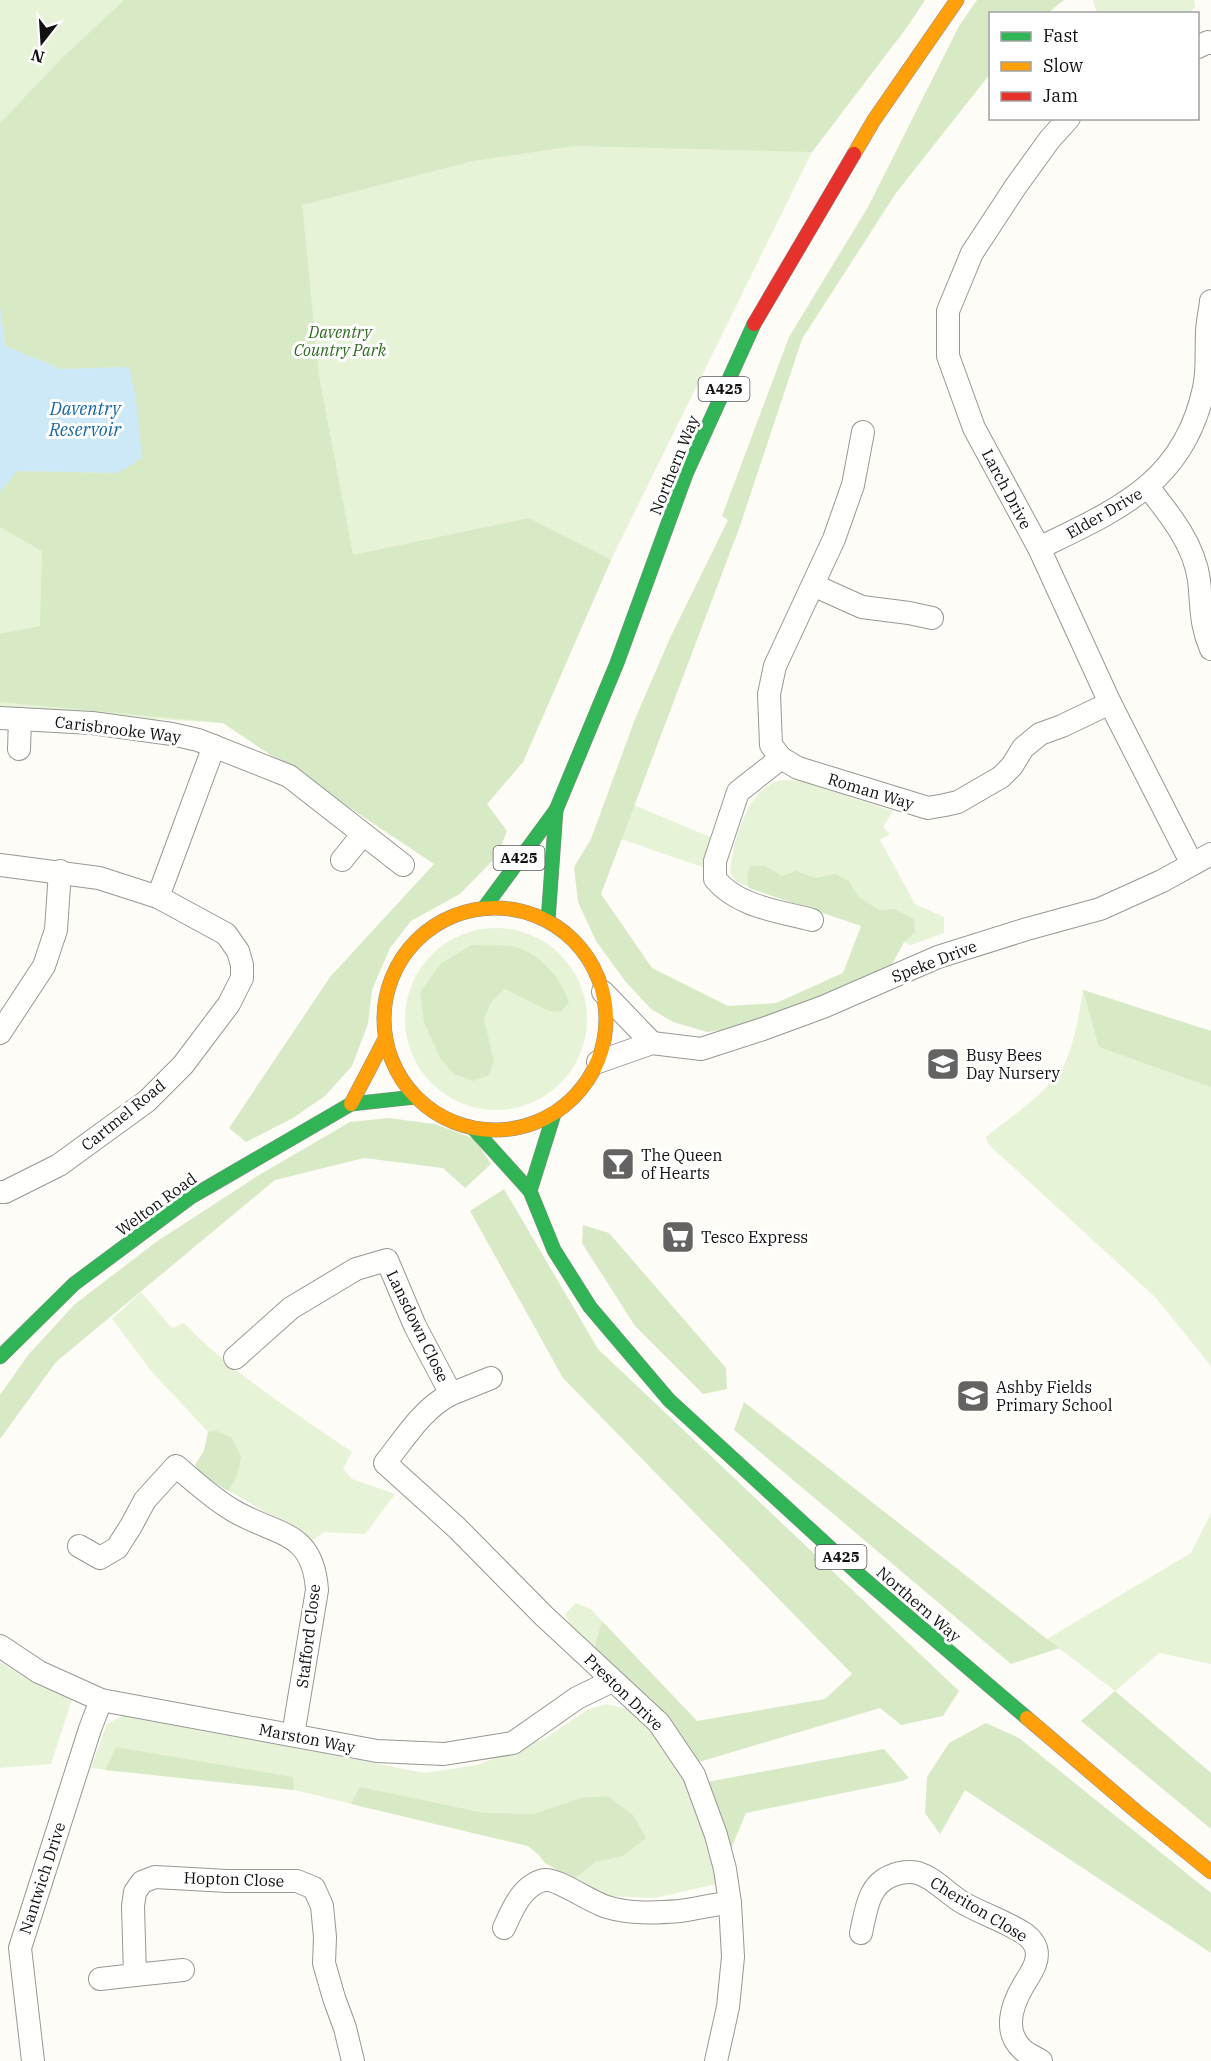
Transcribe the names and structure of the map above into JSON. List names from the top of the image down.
{
  "streets": {
    "main road": ["A425", "Northern Way", "Welton Road"],
    "street": [
      "Larch Drive",
      "Elder Drive",
      "Carisbrooke Way",
      "Roman Way",
      "Speke Drive",
      "Cartmel Road",
      "Lansdown Close",
      "Stafford Close",
      "Preston Drive",
      "Marston Way",
      "Nantwich Drive",
      "Hopton Close",
      "Cheriton Close"
    ]
  },
  "crossings": [
    ["A425", "Northern Way"],
    ["Larch Drive", "Elder Drive"],
    ["Larch Drive", "Roman Way"],
    ["Larch Drive", "Speke Drive"],
    ["Lansdown Close", "Preston Drive"],
    ["Stafford Close", "Marston Way"],
    ["Preston Drive", "Marston Way"],
    ["Marston Way", "Nantwich Drive"]
  ],
  "water": ["Daventry Reservoir"],
  "parks": ["Daventry Country Park"],
  "places": {
    "school or university": ["Busy Bees Day Nursery", "Ashby Fields Primary School"],
    "bar": ["The Queen of Hearts"],
    "supermarket": ["Tesco Express"]
  },
  "legend": ["Fast", "Slow", "Jam"],
  "north": "bottom"
}
